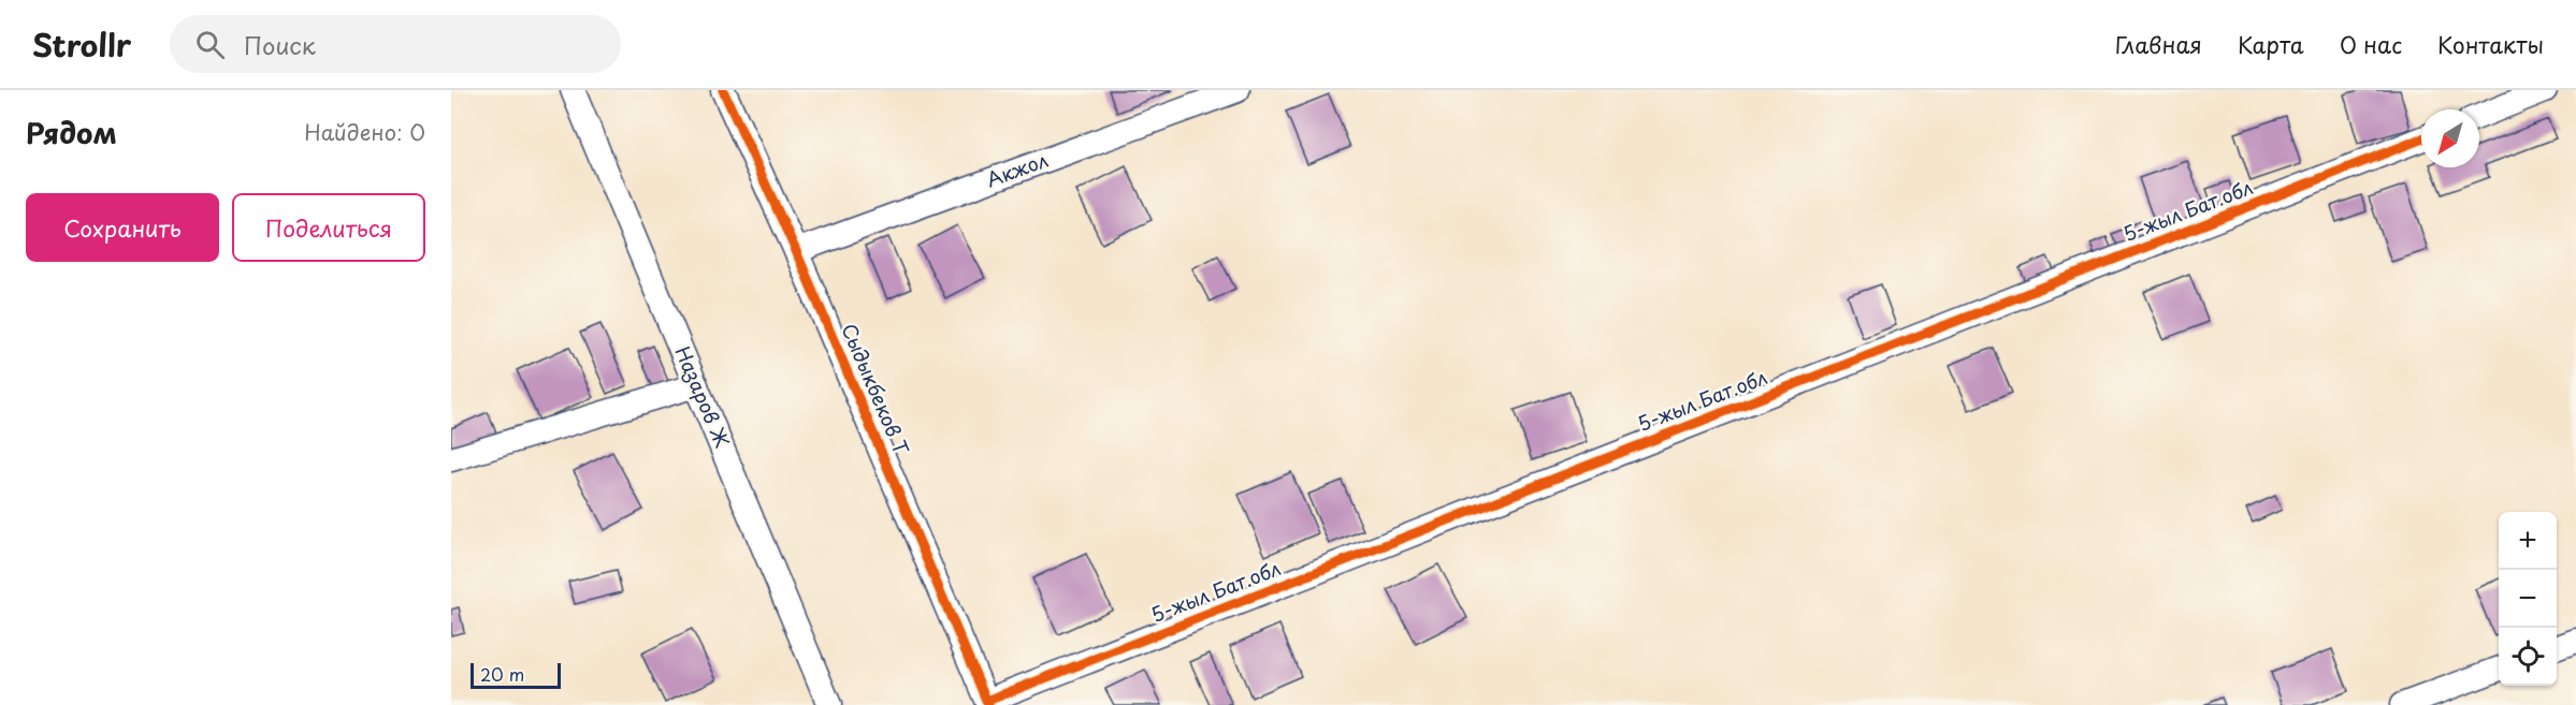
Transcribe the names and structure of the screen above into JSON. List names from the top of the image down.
{
  "streets": {
    "street": [
      "Акжол",
      "5-жыл Бат.обл",
      "Сыдыкбеков Т",
      "Назаров Ж"
    ]
  },
  "crossings": [
    ["Акжол", "Сыдыкбеков Т"],
    ["5-жыл Бат.обл", "Сыдыкбеков Т"]
  ],
  "scale_bar": "20 m",
  "north": "bottom left",
  "page": {
    "header": "Strollr",
    "search": "Поиск",
    "nav": [
      "Главная",
      "Карта",
      "О нас",
      "Контакты"
    ],
    "heading": ["Рядом", "Найдено: 0"],
    "buttons": ["Сохранить", "Поделиться"],
    "map_buttons": ["+", "−"],
    "scale": "20 m"
  }
}
